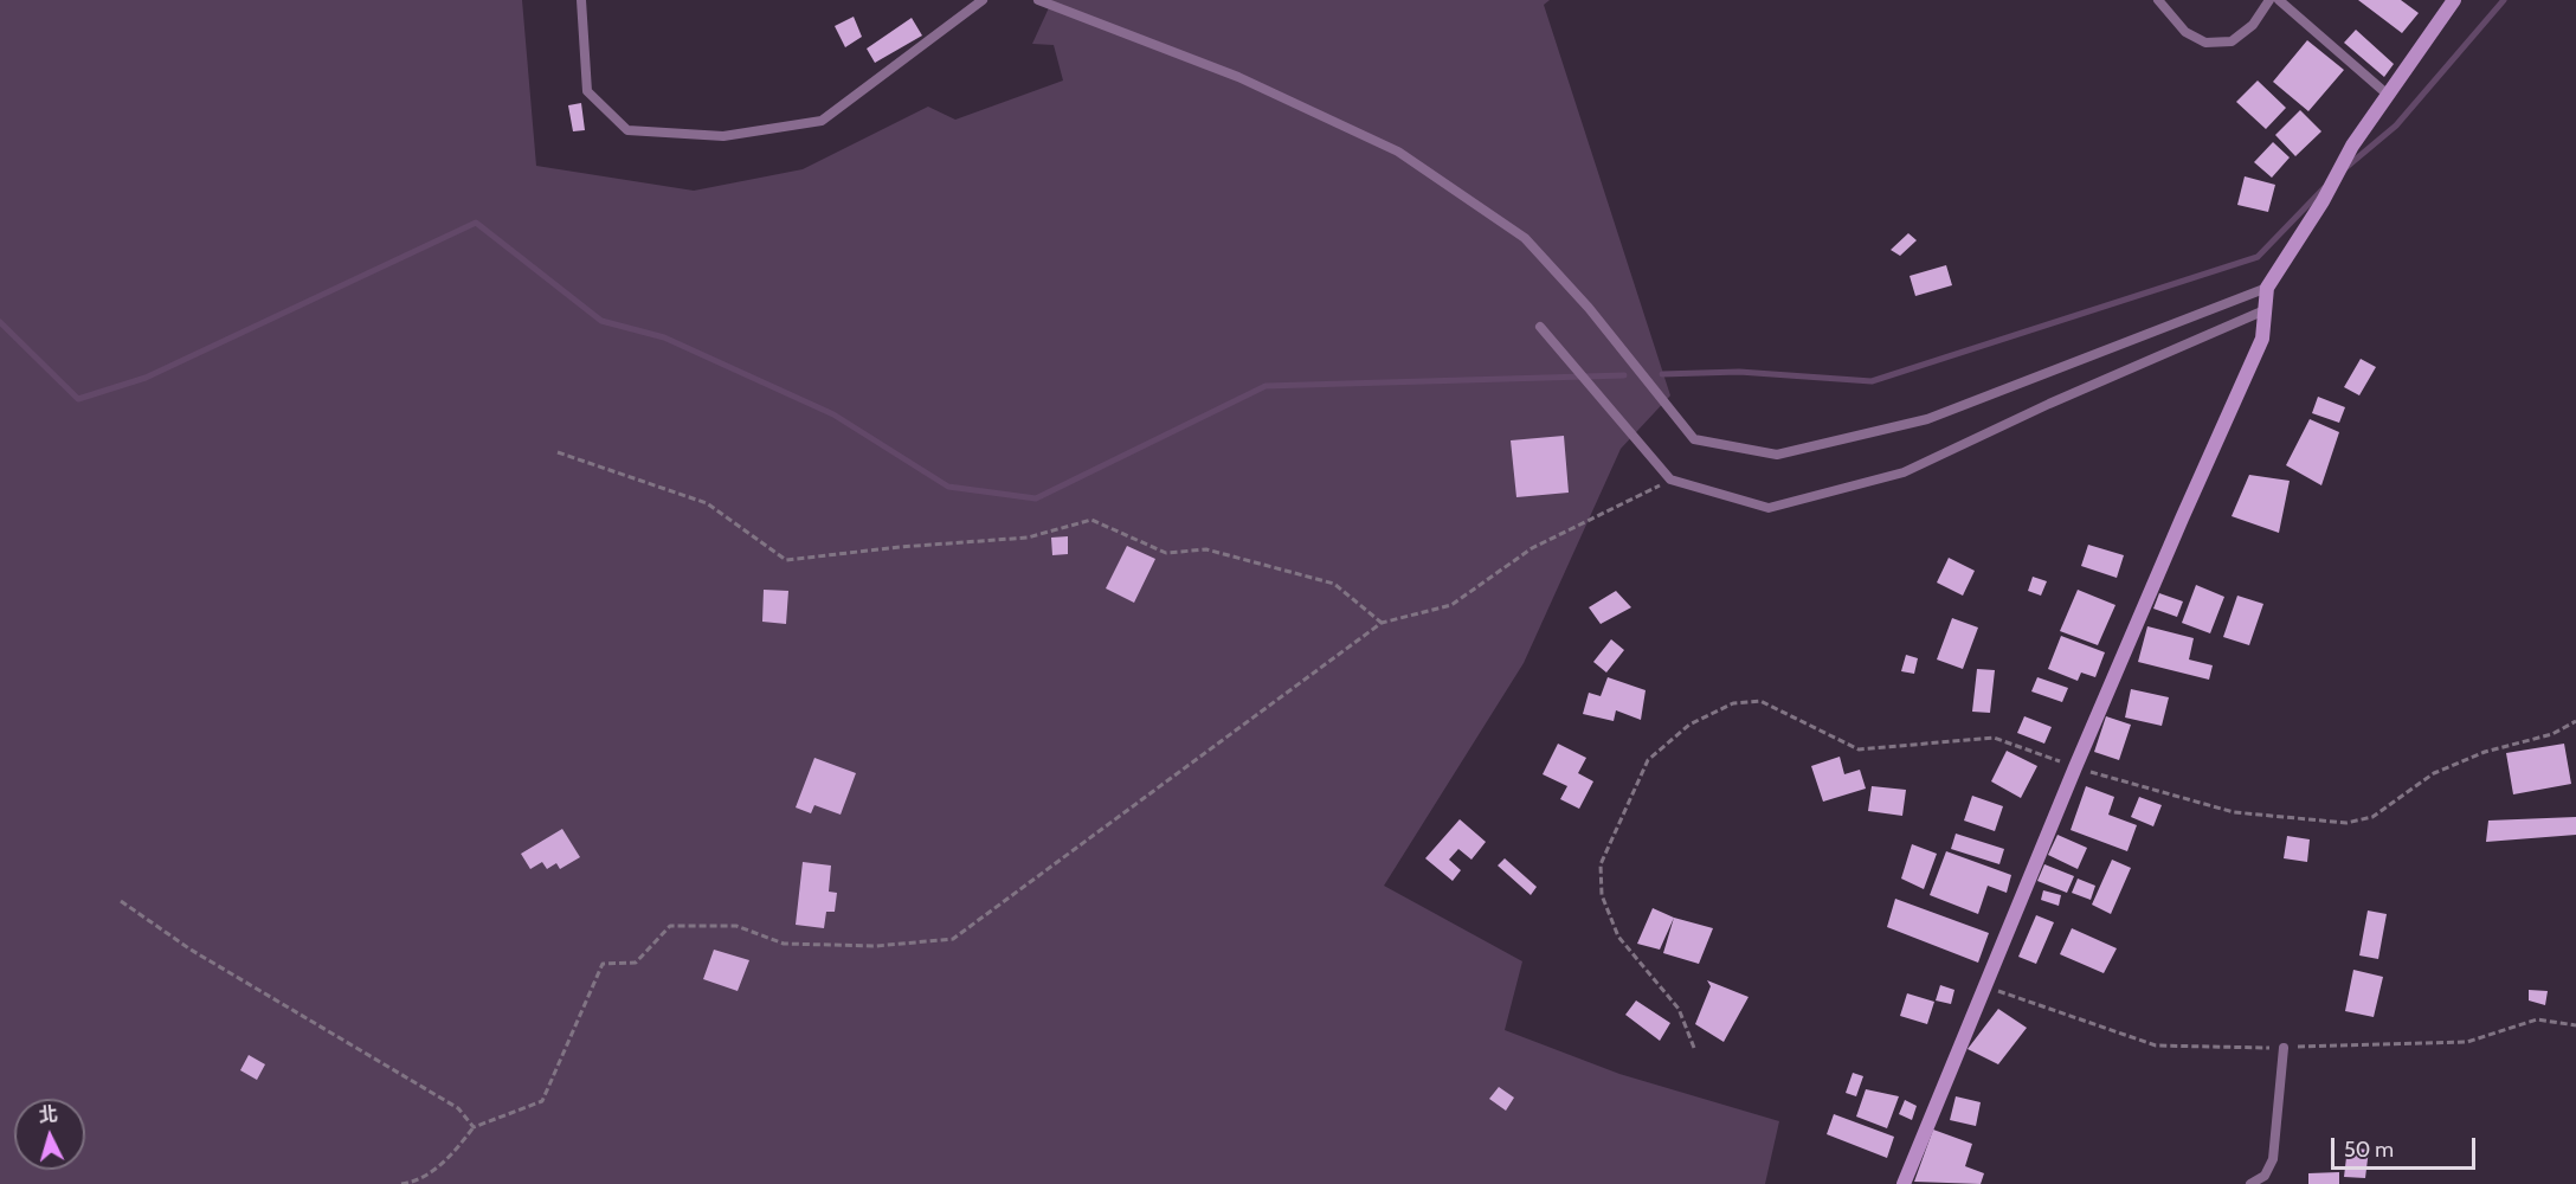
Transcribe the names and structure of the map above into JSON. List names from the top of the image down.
{
  "scale_bar": "50 m",
  "north": "top"
}
